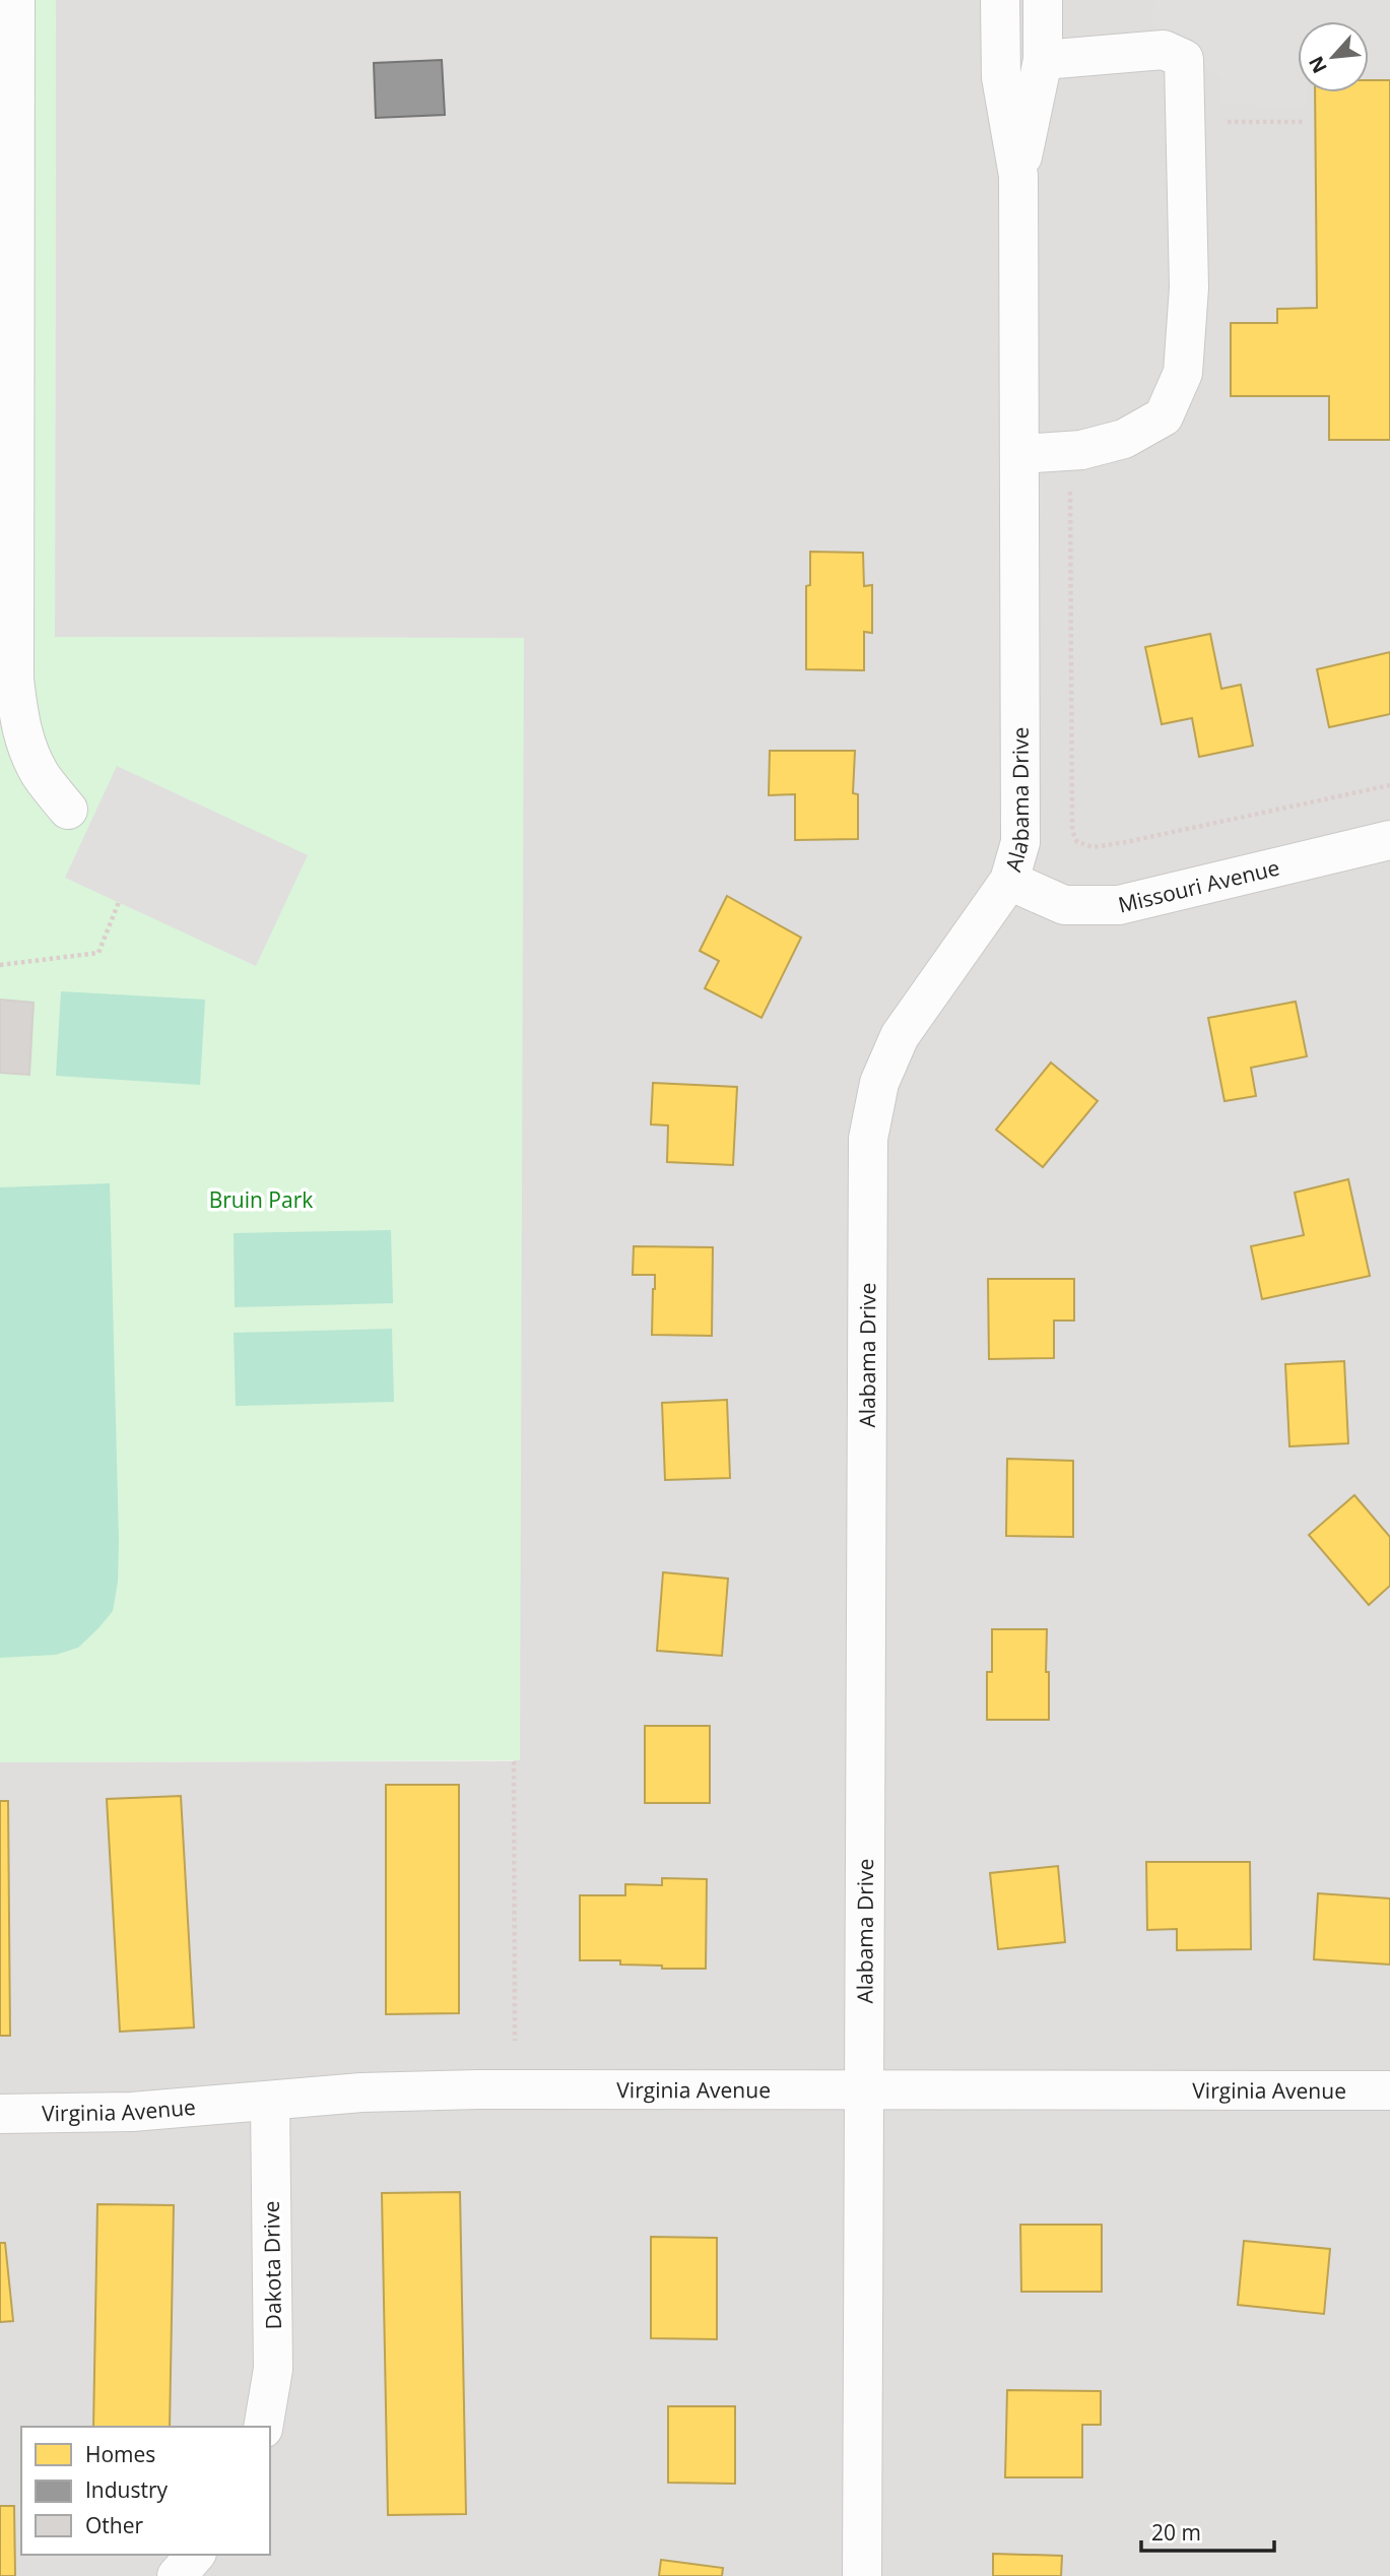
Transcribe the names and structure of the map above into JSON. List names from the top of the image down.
{
  "streets": {
    "street": [
      "Alabama Drive",
      "Missouri Avenue",
      "Virginia Avenue",
      "Dakota Drive"
    ]
  },
  "crossings": [
    ["Alabama Drive", "Missouri Avenue"],
    ["Alabama Drive", "Virginia Avenue"],
    ["Virginia Avenue", "Dakota Drive"]
  ],
  "parks": ["Bruin Park"],
  "legend": ["Homes", "Industry", "Other"],
  "scale_bar": "20 m",
  "north": "bottom left"
}
